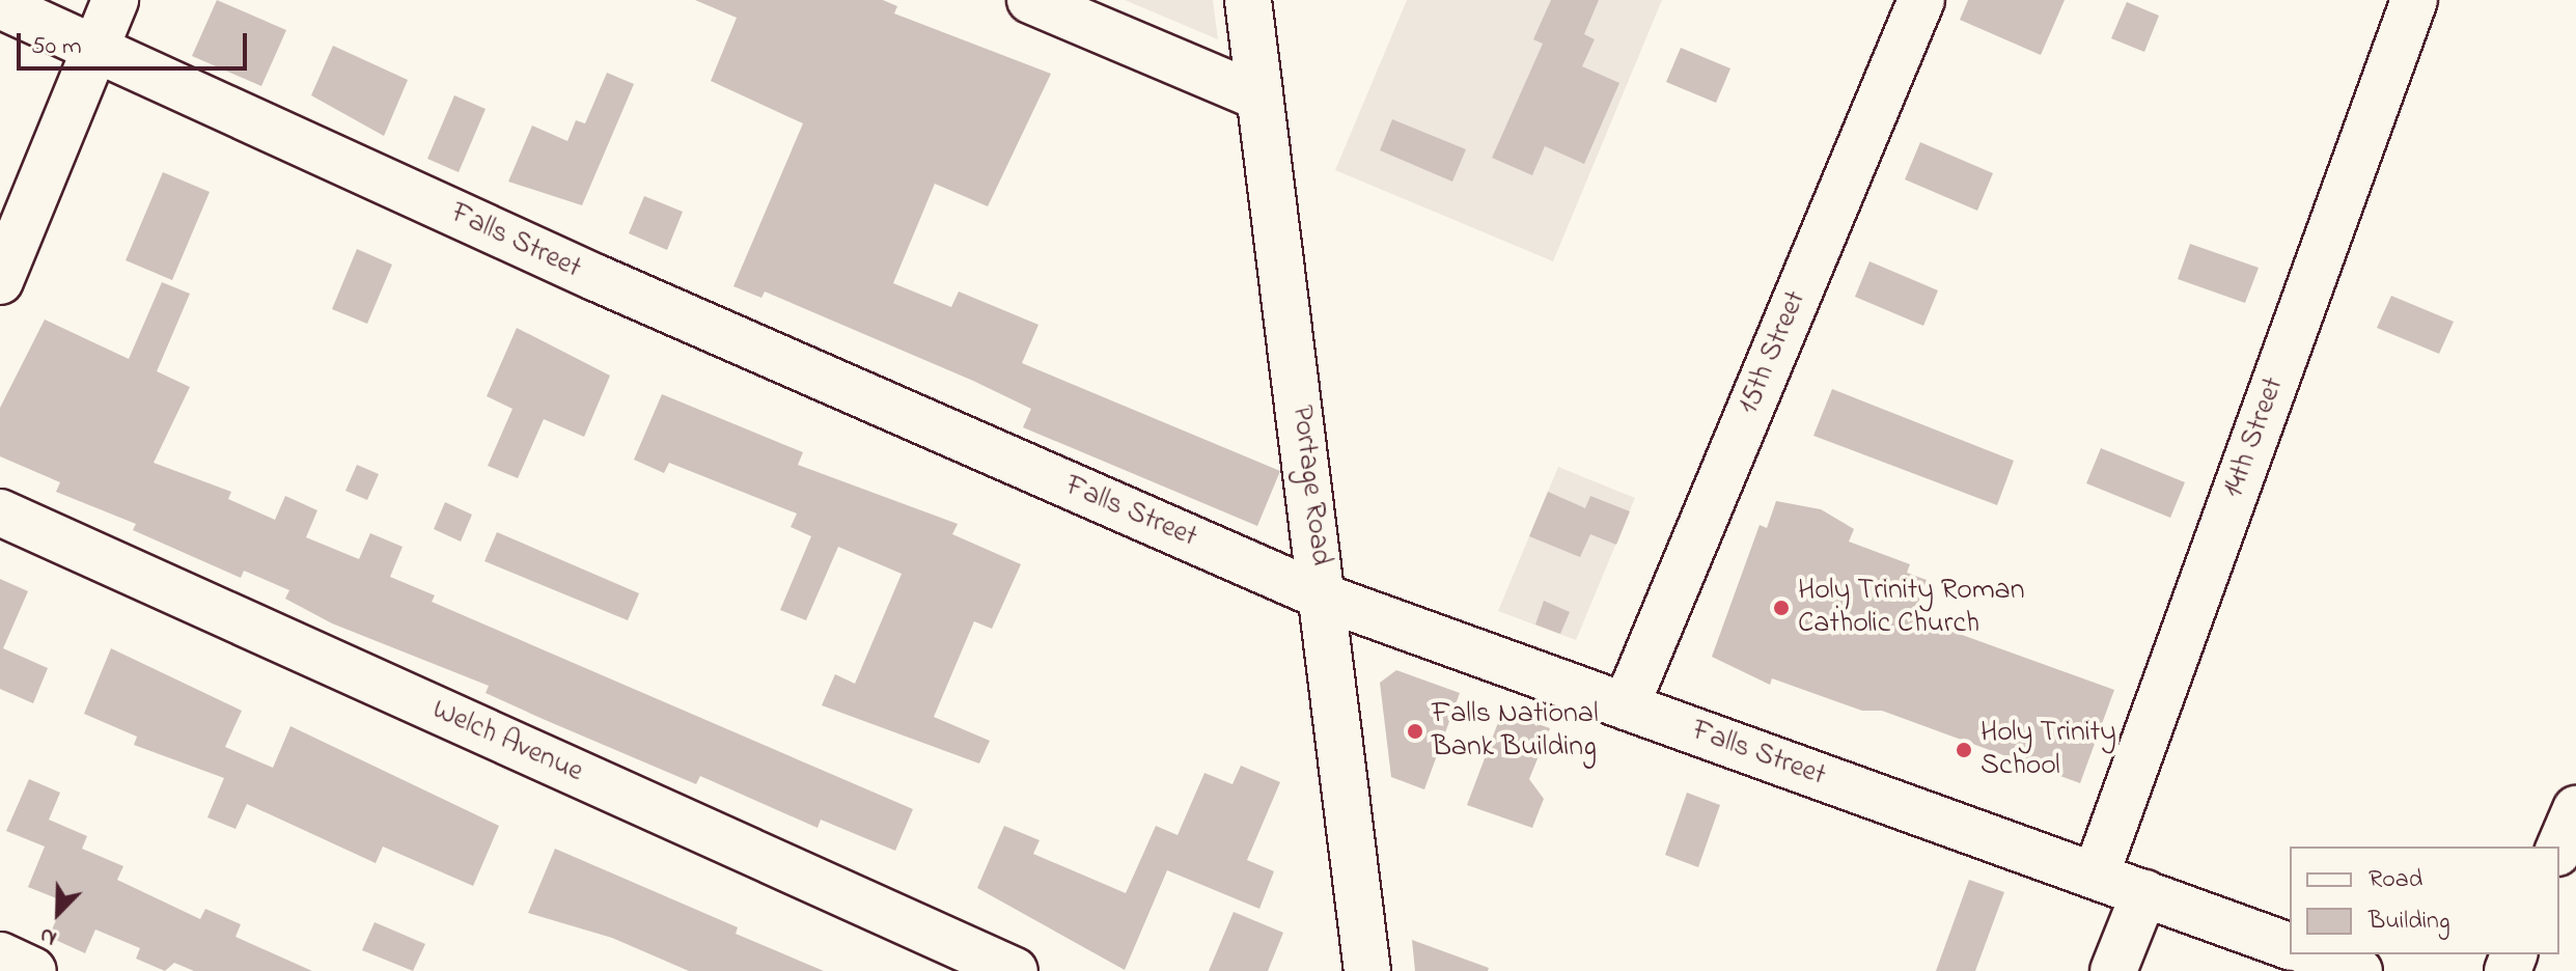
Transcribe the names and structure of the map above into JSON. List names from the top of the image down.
{
  "streets": {
    "street": [
      "Falls Street",
      "15th Street",
      "14th Street",
      "Portage Road",
      "Welch Avenue"
    ]
  },
  "crossings": [
    ["Falls Street", "15th Street"],
    ["Falls Street", "14th Street"],
    ["Falls Street", "Portage Road"]
  ],
  "places": ["Holy Trinity Roman Catholic Church", "Falls National Bank Building", "Holy Trinity School"],
  "legend": ["Road", "Building"],
  "scale_bar": "50 m",
  "north": "bottom left"
}
